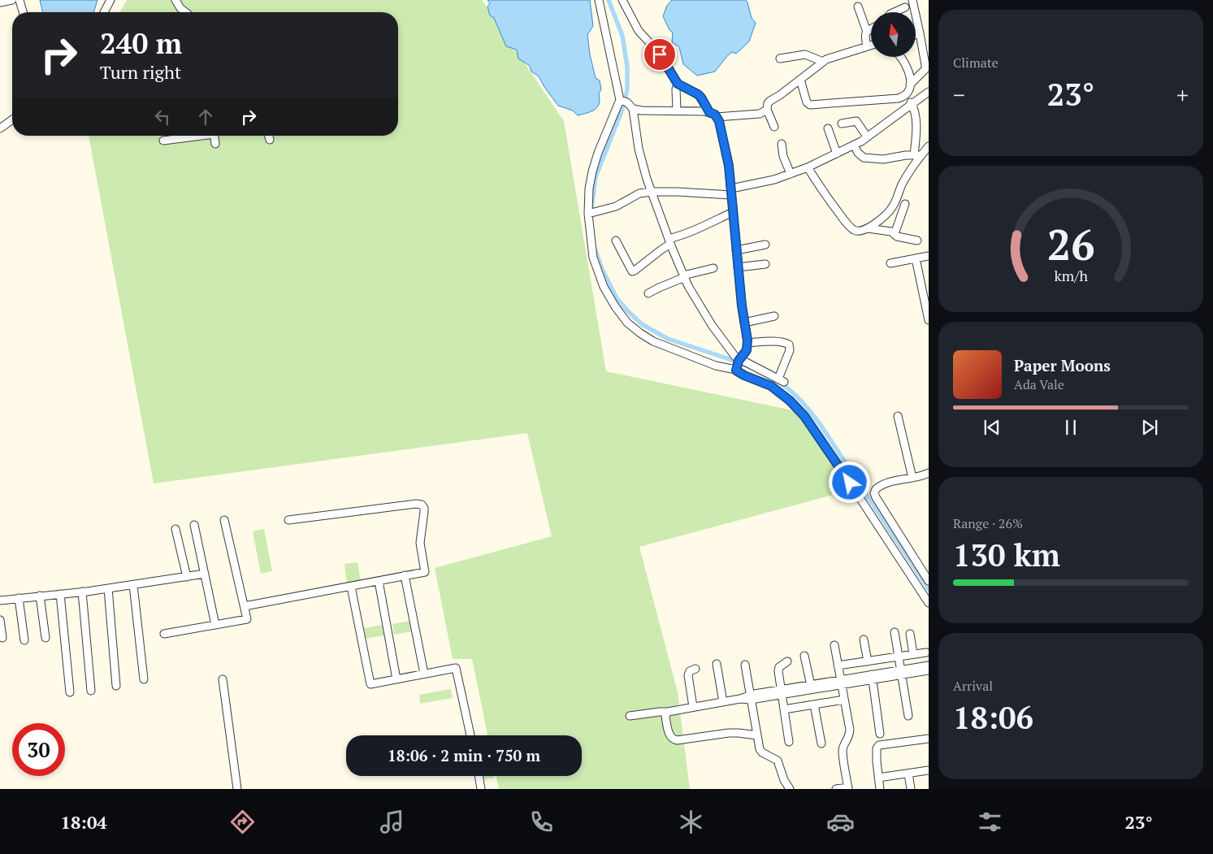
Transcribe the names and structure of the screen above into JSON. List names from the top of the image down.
{
  "north": "top",
  "page": {
    "tile": [
      "Climate",
      ["Range · 26%", "130 km"],
      ["Arrival", "18:06"]
    ],
    "turn": ["240 m", "Turn right"],
    "heat": ["−", "23°", "+"],
    "song": ["Paper Moons", "Ada Vale"],
    "limit": "30",
    "trip": "18:06 · 2 min · 750 m",
    "tabs": ["18:04", "23°"],
    "gauge": ["26", "km/h"]
  }
}
